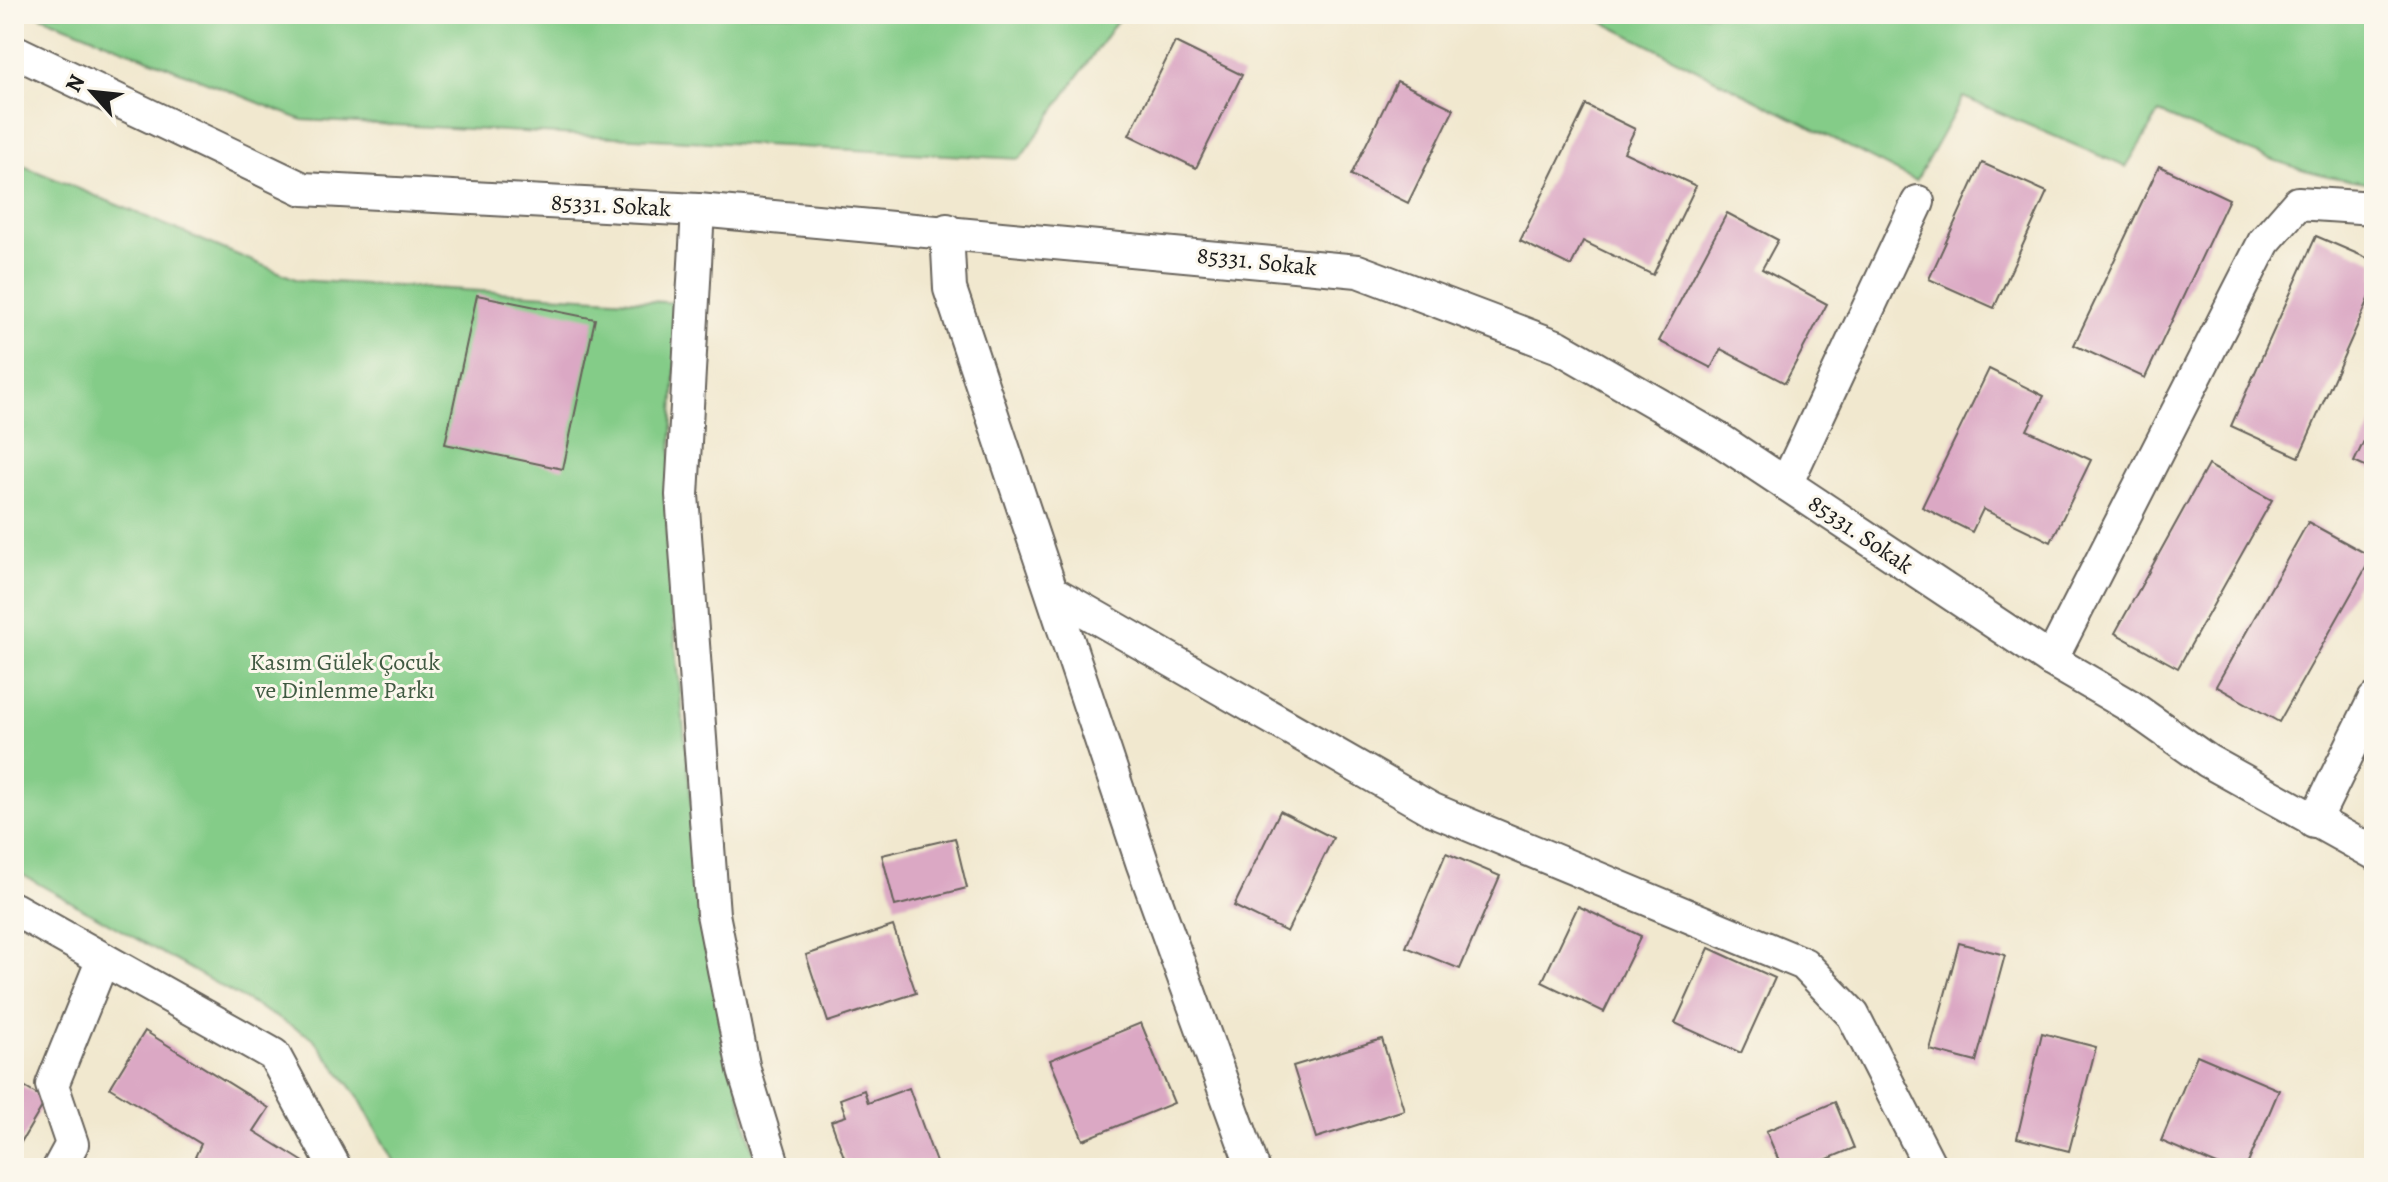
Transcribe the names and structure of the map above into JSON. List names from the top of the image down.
{
  "streets": {
    "street": ["85331. Sokak"]
  },
  "parks": ["Kasım Gülek Çocuk ve Dinlenme Parkı"],
  "north": "top left"
}
